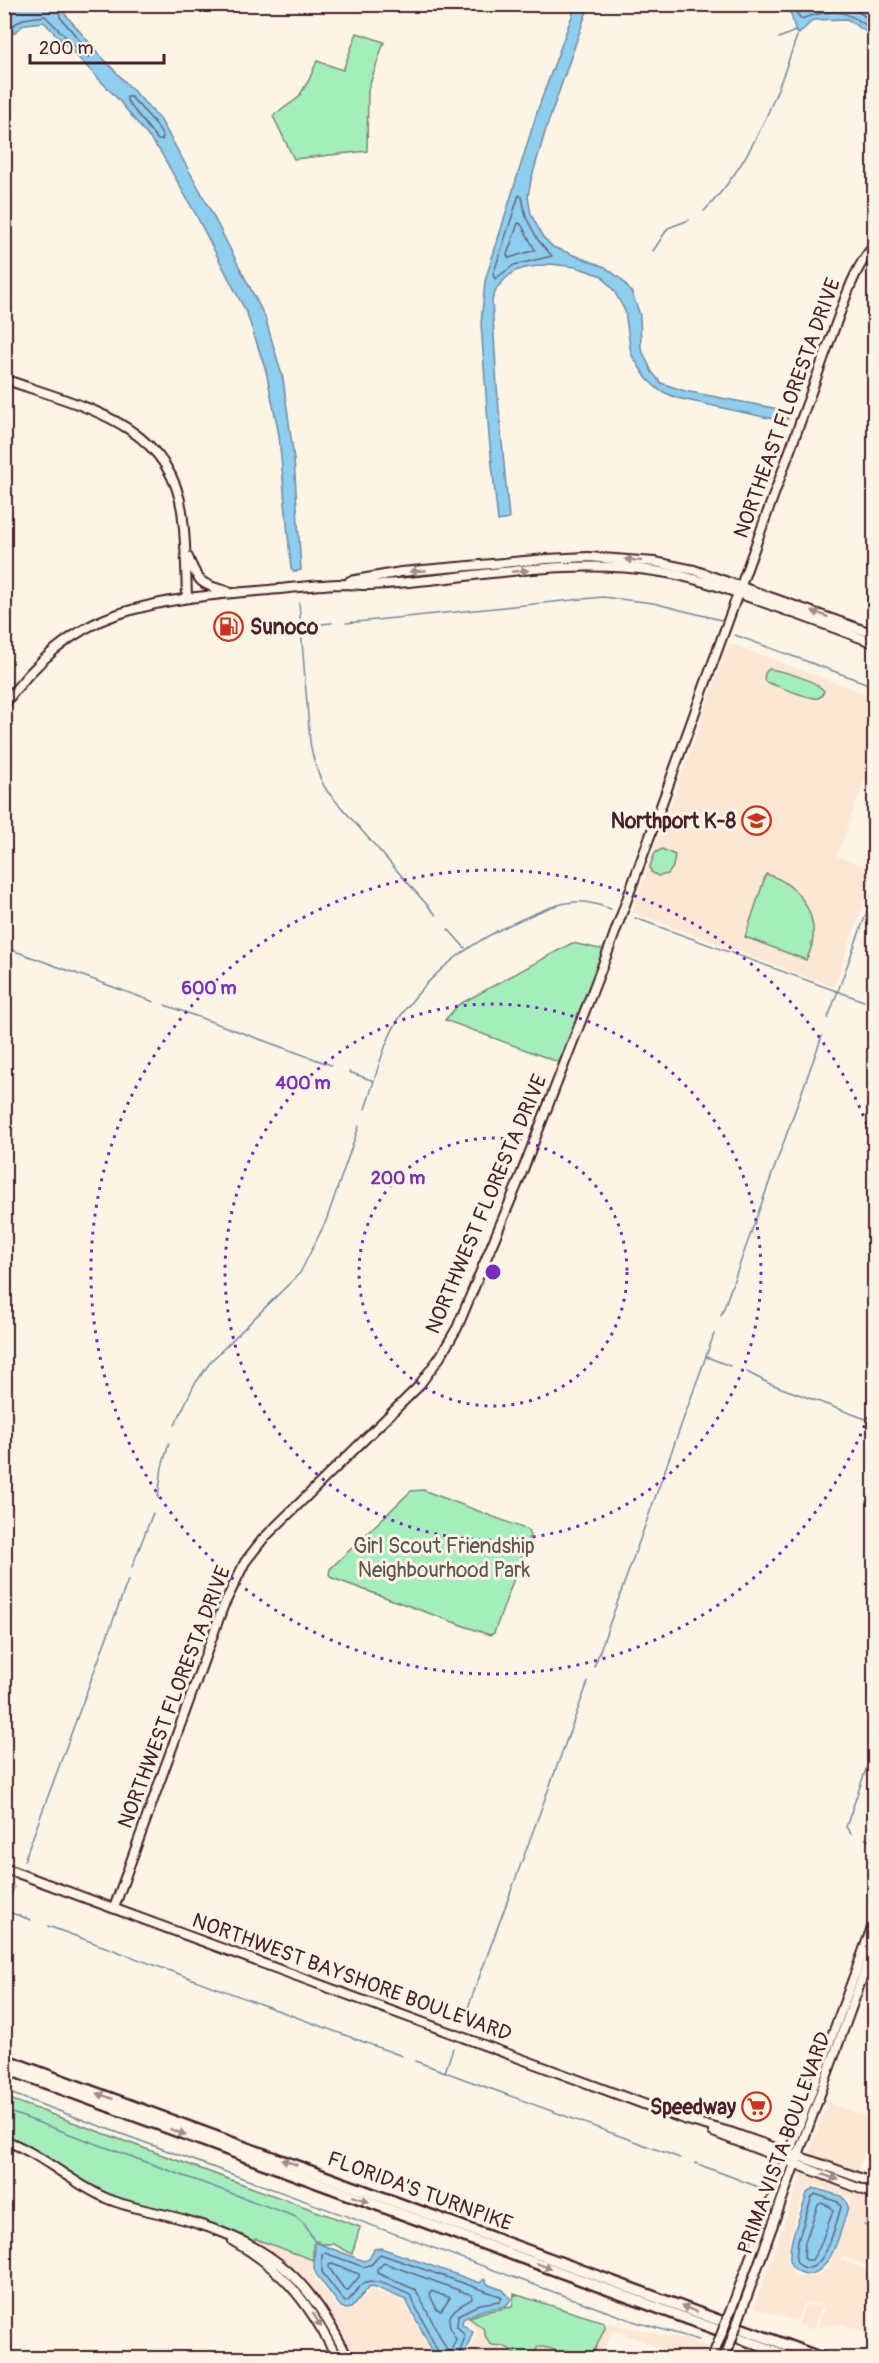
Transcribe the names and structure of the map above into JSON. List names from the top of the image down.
{
  "streets": {
    "highway": ["FLORIDA'S TURNPIKE"],
    "main road": [
      "NORTHEAST FLORESTA DRIVE",
      "NORTHWEST FLORESTA DRIVE",
      "NORTHWEST BAYSHORE BOULEVARD",
      "PRIMA VISTA BOULEVARD"
    ]
  },
  "crossings": [
    ["NORTHEAST FLORESTA DRIVE", "NORTHWEST FLORESTA DRIVE"],
    ["NORTHWEST FLORESTA DRIVE", "NORTHWEST BAYSHORE BOULEVARD"],
    ["NORTHWEST BAYSHORE BOULEVARD", "PRIMA VISTA BOULEVARD"]
  ],
  "parks": ["Girl Scout Friendship Neighbourhood Park"],
  "places": {
    "fuel station": ["Sunoco"],
    "school or university": ["Northport K-8"],
    "supermarket": ["Speedway"]
  },
  "scale_bar": "200 m",
  "rings": ["600 m", "400 m", "200 m"]
}
